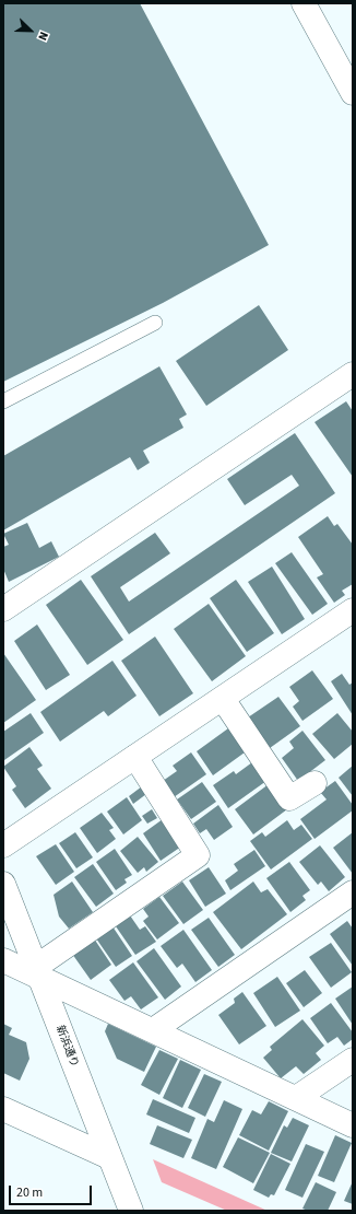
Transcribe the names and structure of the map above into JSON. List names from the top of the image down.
{
  "streets": {
    "street": ["新浜通り"]
  },
  "scale_bar": "20 m",
  "north": "bottom right"
}
